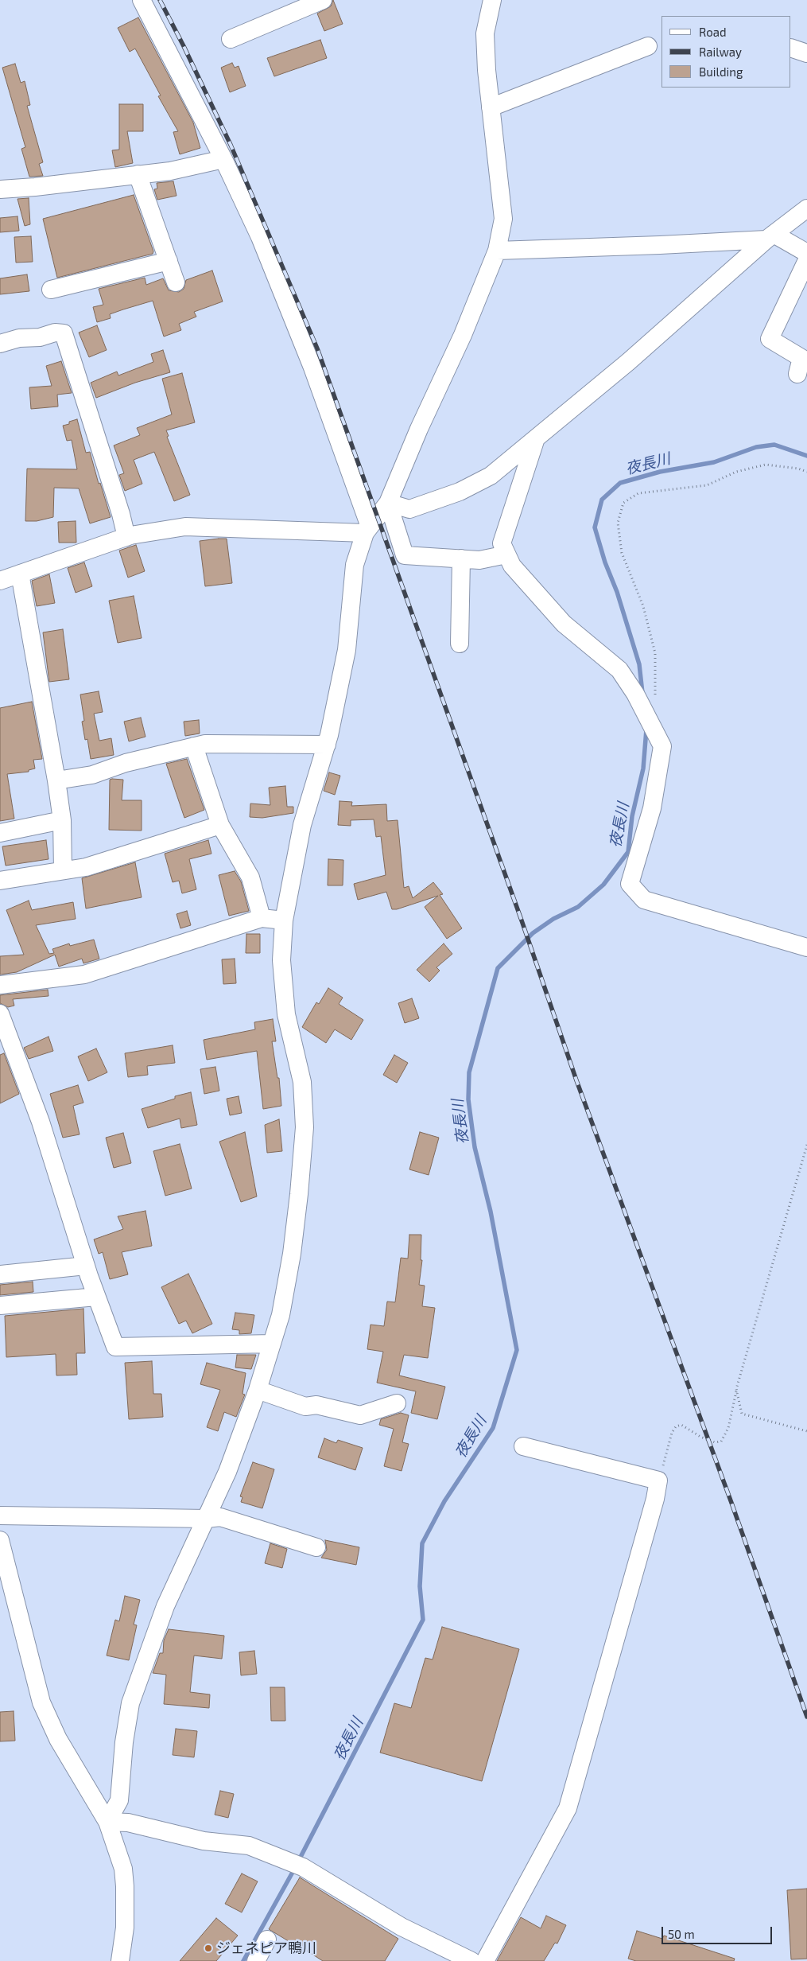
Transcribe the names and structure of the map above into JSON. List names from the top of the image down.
{
  "water": ["夜長川"],
  "places": ["ジェネピア鴨川"],
  "legend": ["Road", "Railway", "Building"],
  "scale_bar": "50 m"
}
